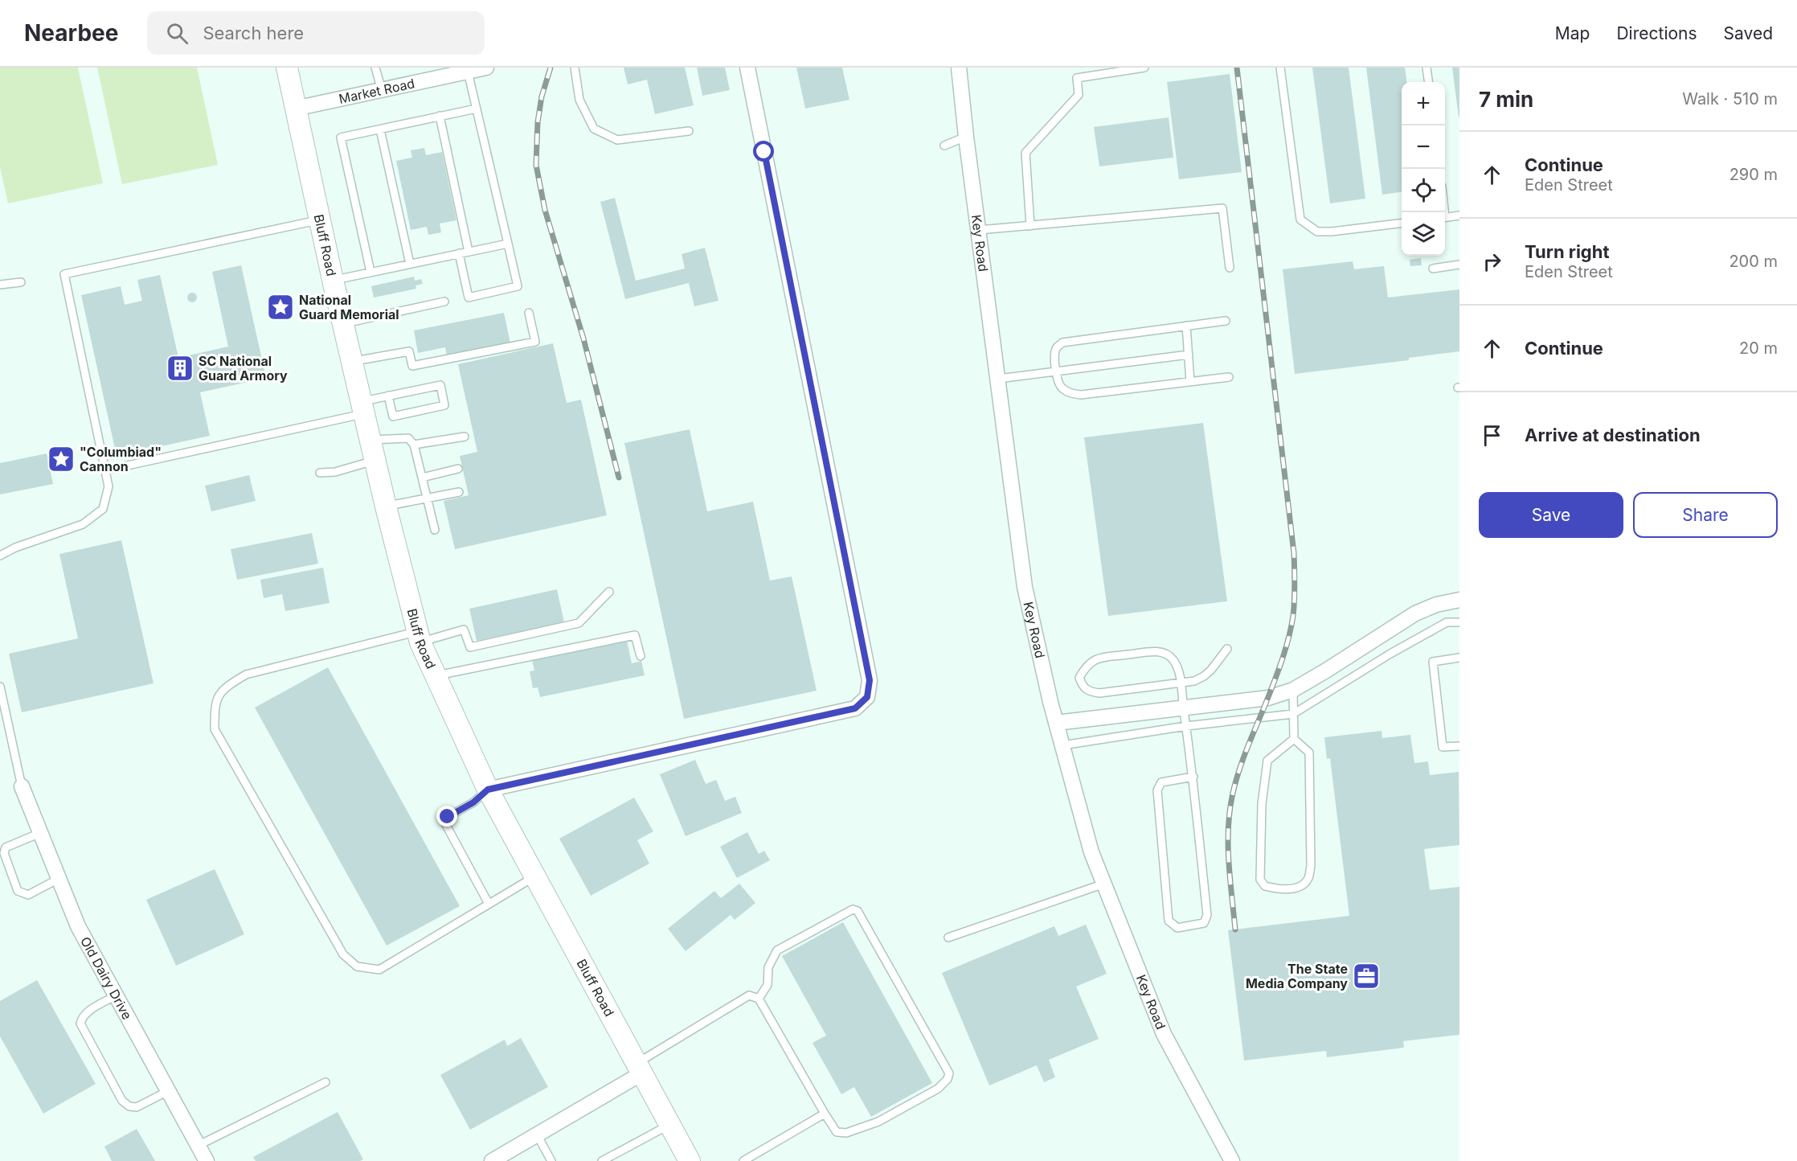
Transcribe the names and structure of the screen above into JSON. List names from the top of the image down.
{
  "streets": {
    "main road": ["Bluff Road"],
    "street": ["Market Road", "Key Road", "Old Dairy Drive"]
  },
  "crossings": [
    ["Market Road", "Bluff Road"]
  ],
  "places": {
    "place": ["National Guard Memorial", "\"Columbiad\" Cannon"],
    "building": ["SC National Guard Armory"],
    "office": ["The State Media Company"]
  },
  "page": {
    "header": "Nearbee",
    "search": "Search here",
    "nav": ["Map", "Directions", "Saved"],
    "heading": ["7 min", "Walk · 510 m"],
    "map_buttons": ["+", "−"],
    "list": [
      ["Continue", "Eden Street", "290 m"],
      ["Turn right", "Eden Street", "200 m"],
      ["Continue", "20 m"],
      "Arrive at destination"
    ],
    "buttons": ["Save", "Share"]
  }
}
